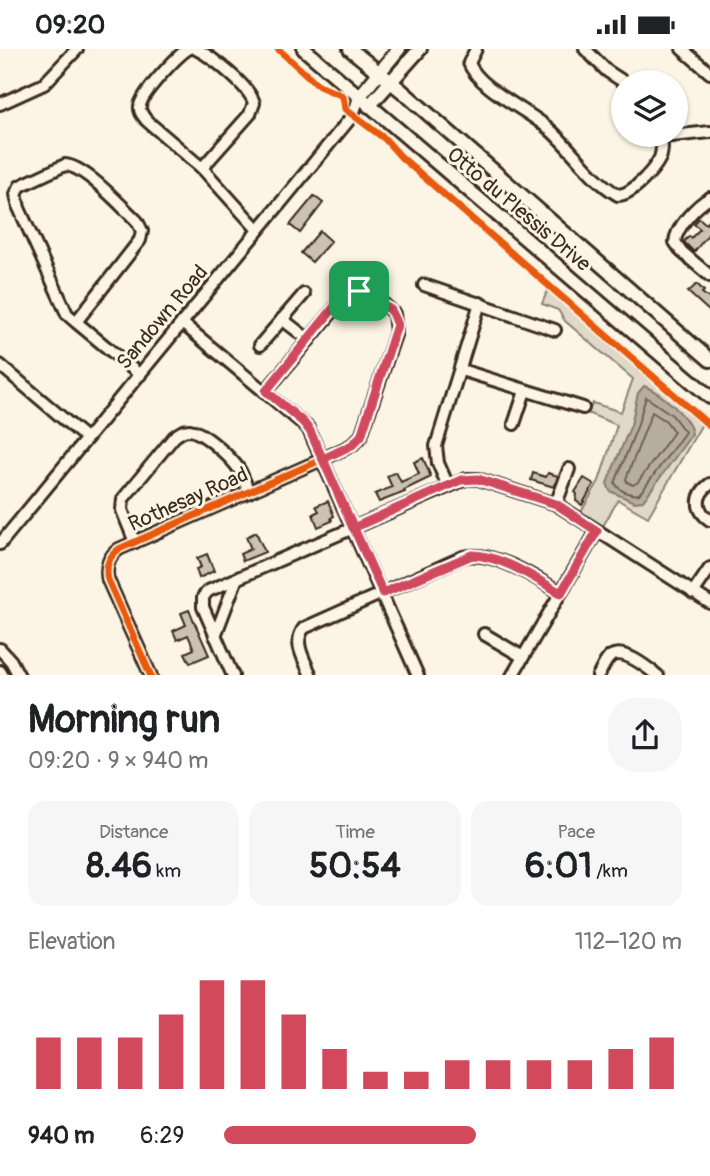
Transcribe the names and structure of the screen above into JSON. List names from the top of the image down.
{
  "streets": {
    "main road": ["Otto du Plessis Drive", "Sandown Road"],
    "street": ["Rothesay Road"]
  },
  "crossings": [
    ["Otto du Plessis Drive", "Sandown Road"]
  ],
  "page": {
    "status": "09:20",
    "heading": ["Morning run", "09:20 · 9 × 940 m"],
    "stats": [
      ["Distance", "8.46 km"],
      ["Time", "50:54"],
      ["Pace", "6:01 /km"]
    ],
    "chart": ["Elevation", "112–120 m"],
    "list": [
      {
        "name": "940 m",
        "note": "6:29"
      }
    ]
  }
}
